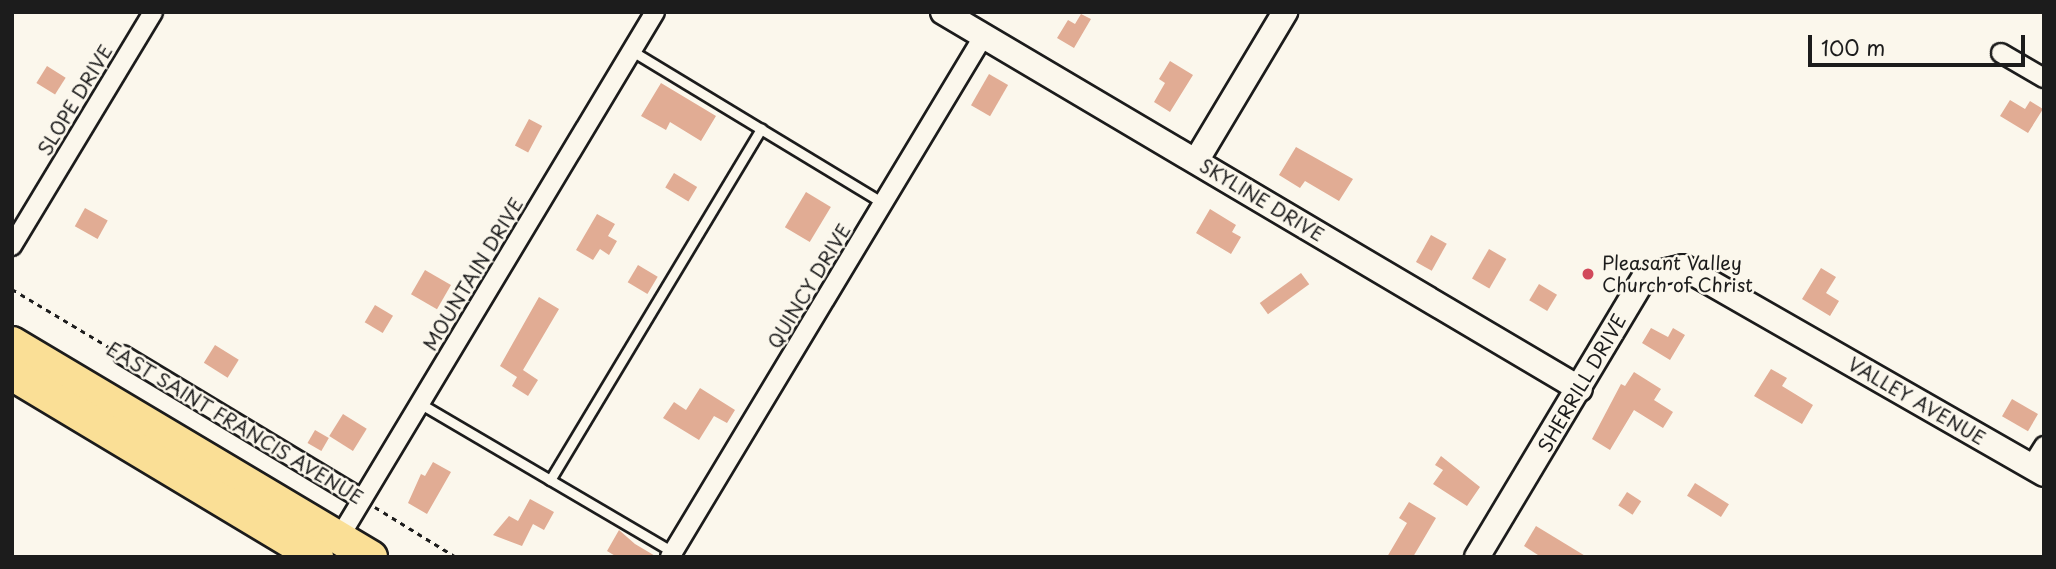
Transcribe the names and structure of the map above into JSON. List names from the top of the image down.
{
  "streets": {
    "street": [
      "SLOPE DRIVE",
      "SKYLINE DRIVE",
      "MOUNTAIN DRIVE",
      "QUINCY DRIVE",
      "SHERRILL DRIVE",
      "VALLEY AVENUE",
      "EAST SAINT FRANCIS AVENUE"
    ]
  },
  "crossings": [
    ["SKYLINE DRIVE", "QUINCY DRIVE"],
    ["SKYLINE DRIVE", "SHERRILL DRIVE"],
    ["MOUNTAIN DRIVE", "EAST SAINT FRANCIS AVENUE"],
    ["SHERRILL DRIVE", "VALLEY AVENUE"]
  ],
  "places": ["Pleasant Valley Church of Christ"],
  "scale_bar": "100 m"
}
